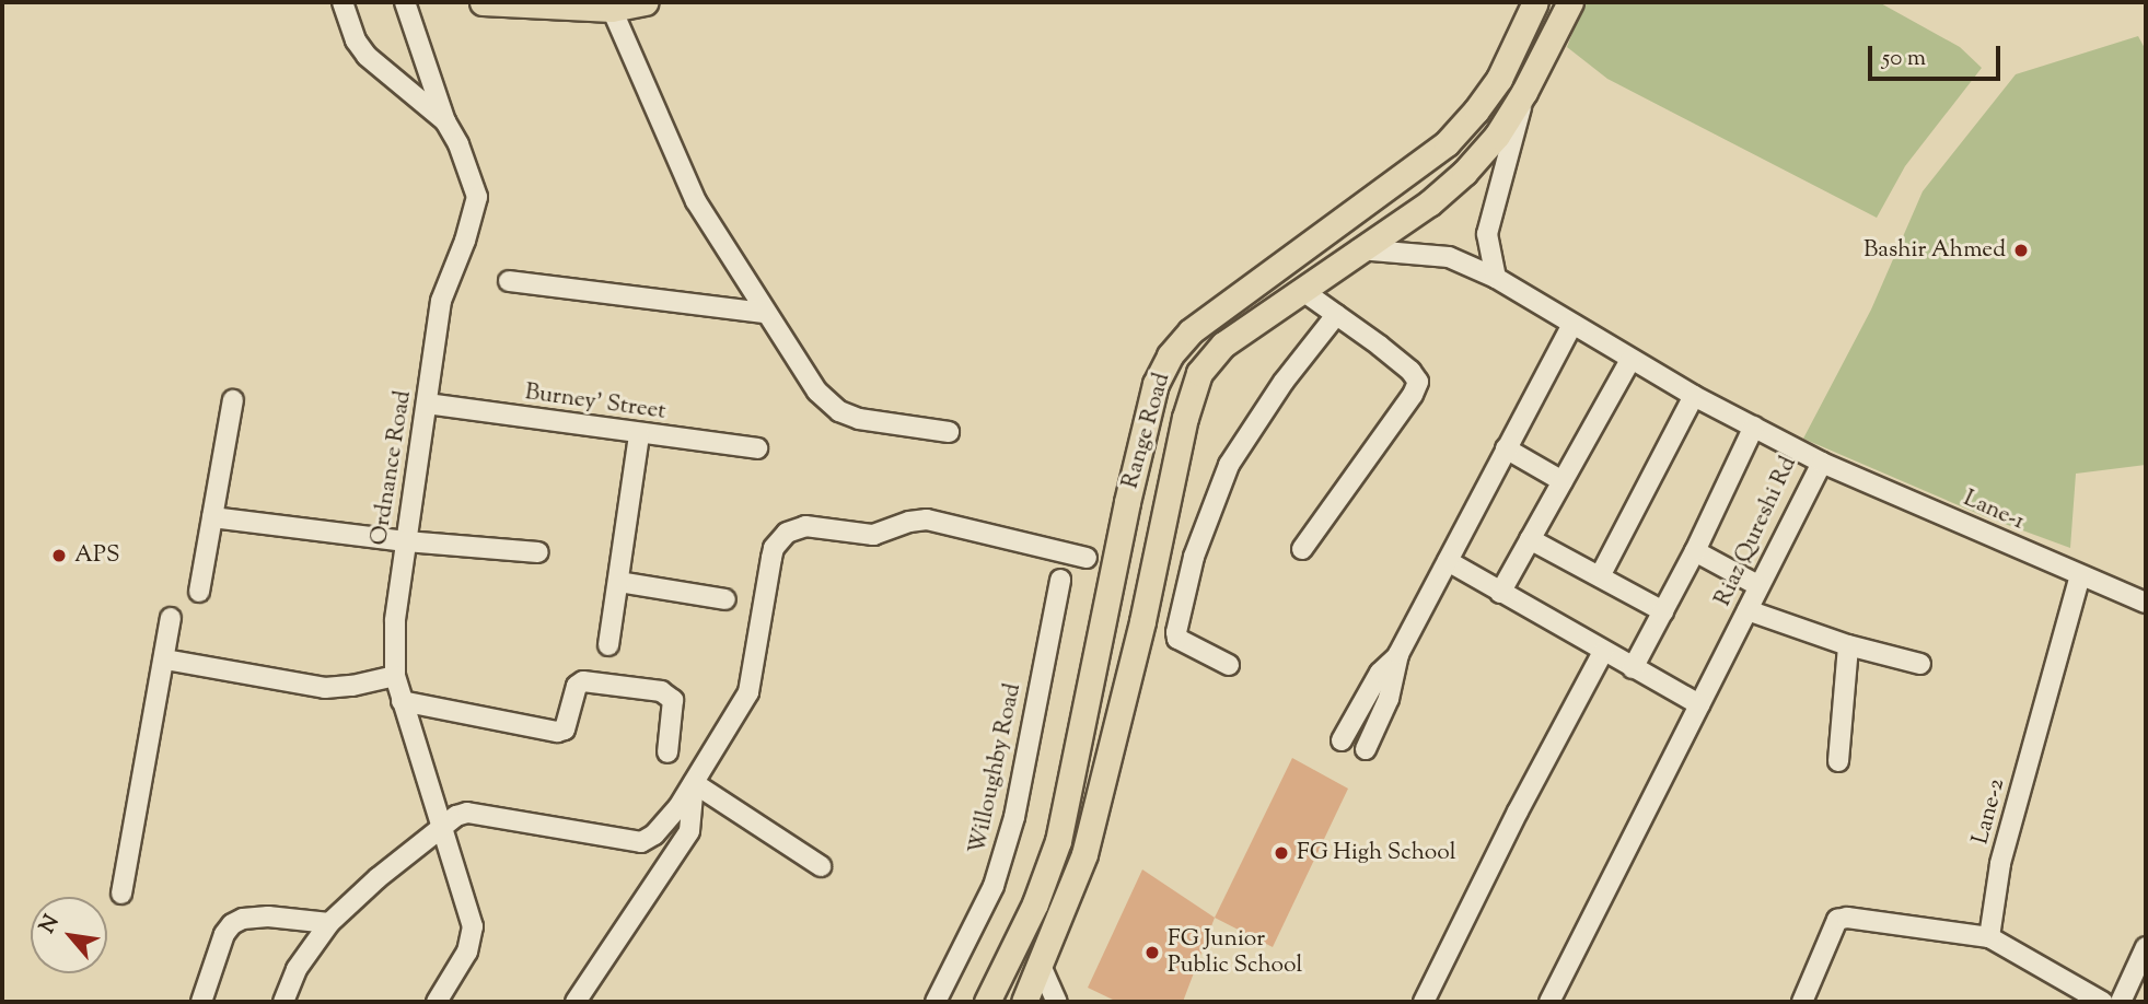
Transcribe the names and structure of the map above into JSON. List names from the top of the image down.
{
  "streets": {
    "main road": ["Range Road"],
    "street": [
      "Burney' Street",
      "Ordnance Road",
      "Lane-1",
      "Riaz Qureshi Rd",
      "Willoughby Road",
      "Lane-2"
    ]
  },
  "crossings": [
    ["Burney' Street", "Ordnance Road"],
    ["Lane-1", "Riaz Qureshi Rd"],
    ["Lane-1", "Lane-2"]
  ],
  "places": [
    "Bashir Ahmed",
    "APS",
    "FG High School",
    "FG Junior Public School"
  ],
  "scale_bar": "50 m",
  "north": "top left"
}
